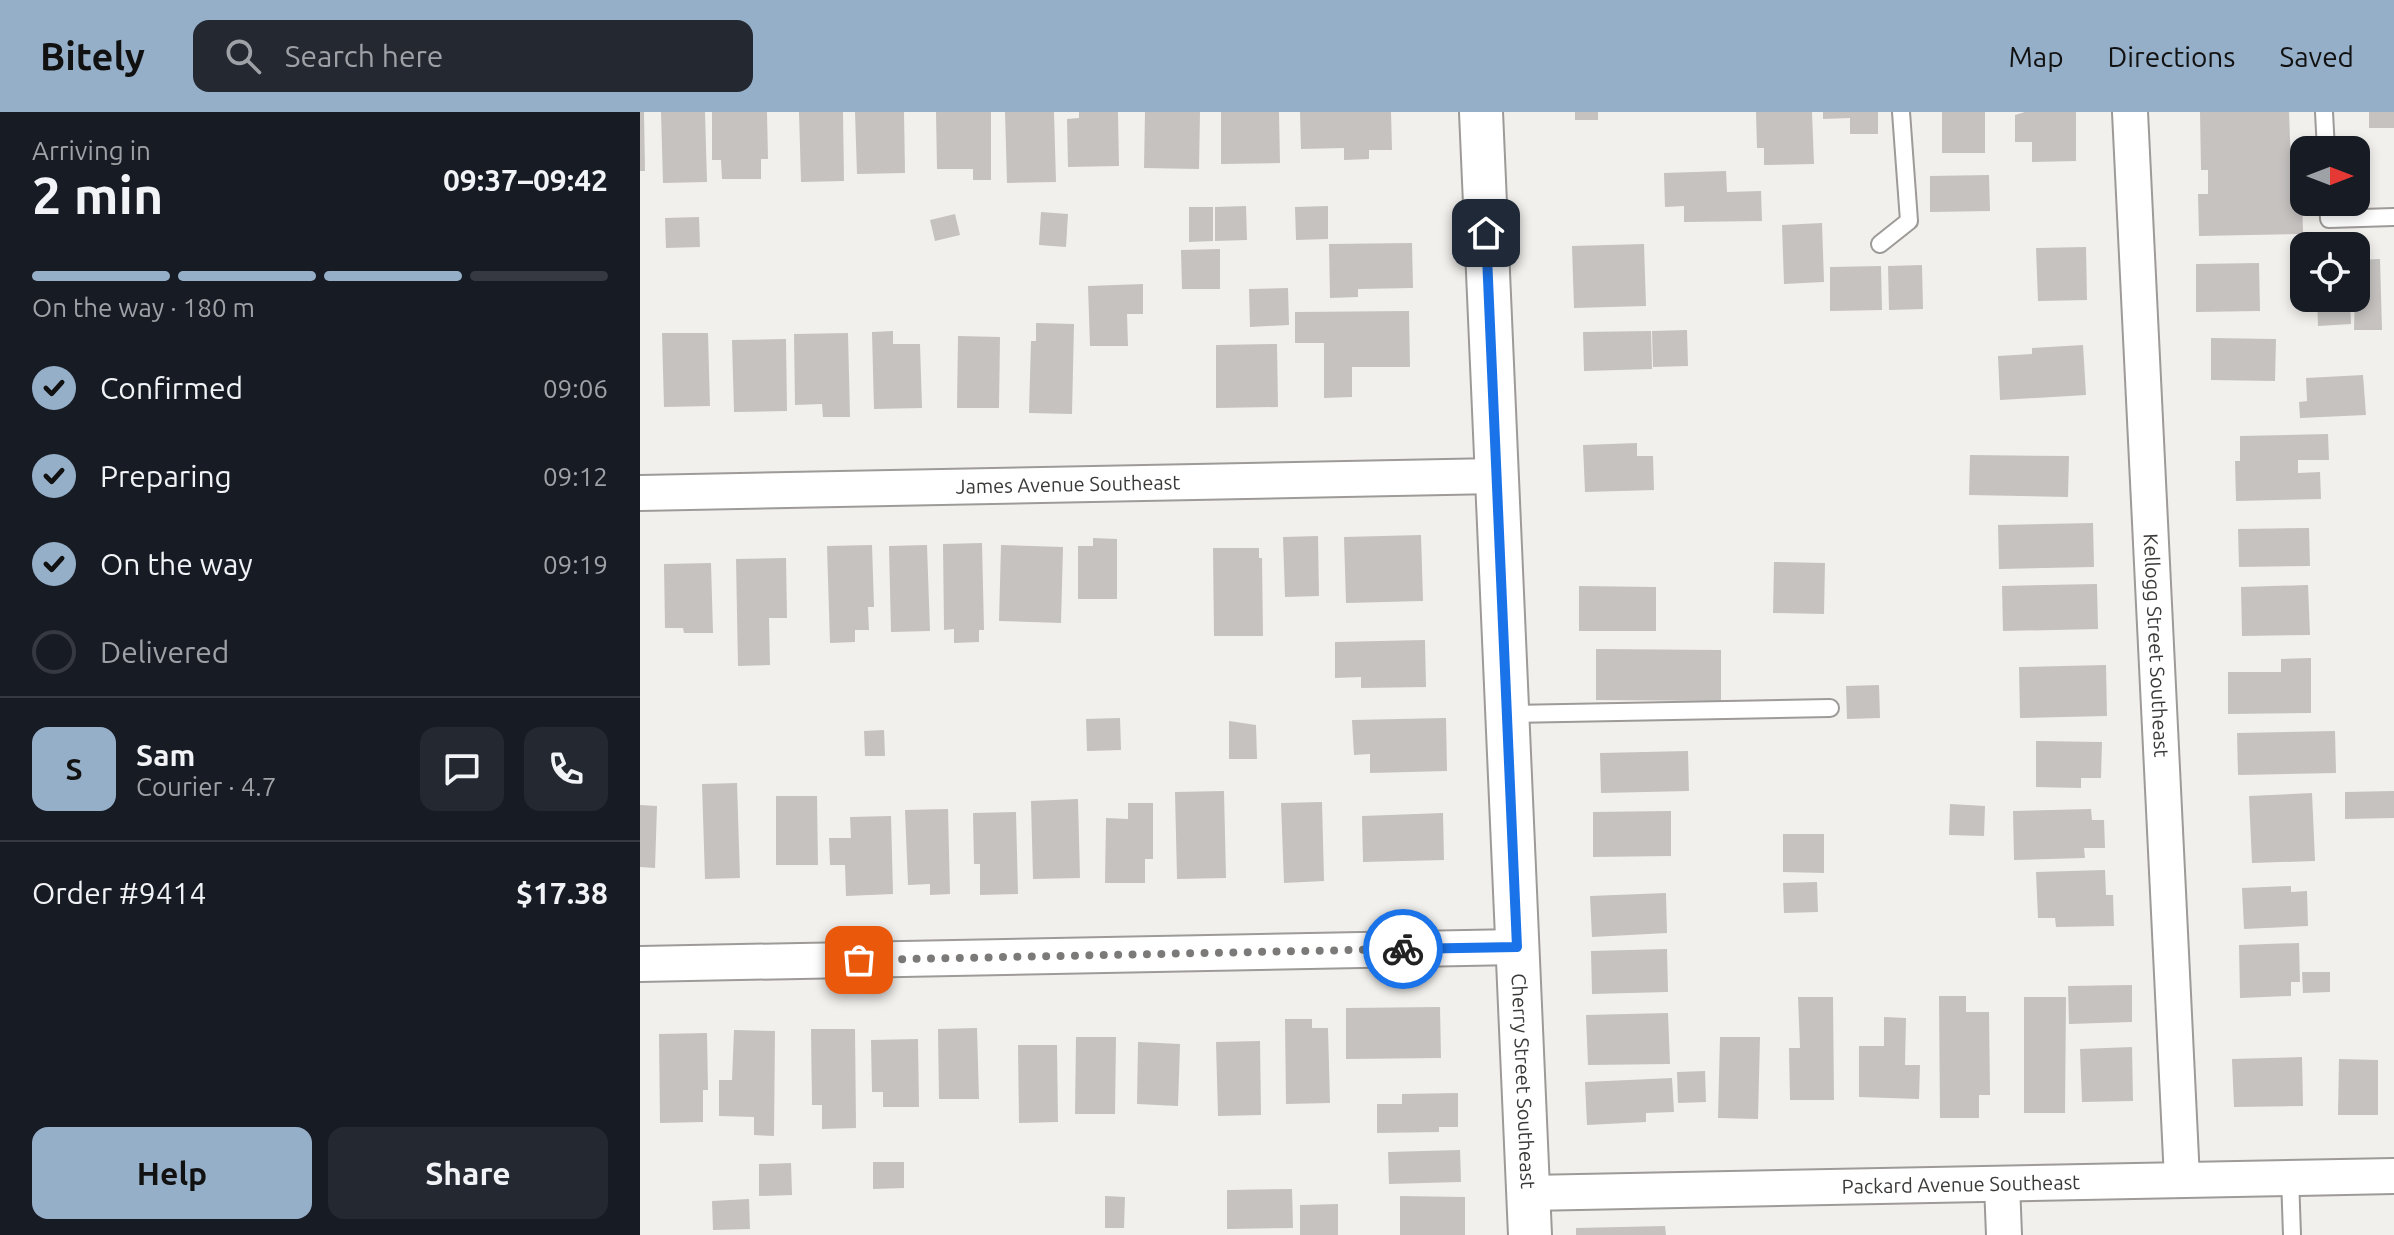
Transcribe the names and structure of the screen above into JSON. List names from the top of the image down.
{
  "streets": {
    "street": [
      "James Avenue Southeast",
      "Kellogg Street Southeast",
      "Cherry Street Southeast",
      "Packard Avenue Southeast"
    ]
  },
  "crossings": [
    ["James Avenue Southeast", "Cherry Street Southeast"],
    ["Kellogg Street Southeast", "Packard Avenue Southeast"],
    ["Cherry Street Southeast", "Packard Avenue Southeast"]
  ],
  "north": "right",
  "page": {
    "header": "Bitely",
    "search": "Search here",
    "nav": ["Map", "Directions", "Saved"],
    "heading": ["2 min", "Arriving in", "09:37–09:42"],
    "panel": [
      "Sam",
      "Courier · 4.7",
      "Order #9414",
      "$17.38"
    ],
    "bar": "On the way · 180 m",
    "list": [
      ["Confirmed", "09:06"],
      ["Preparing", "09:12"],
      ["On the way", "09:19"],
      "Delivered"
    ],
    "round": "S",
    "buttons": ["Help", "Share"]
  }
}
